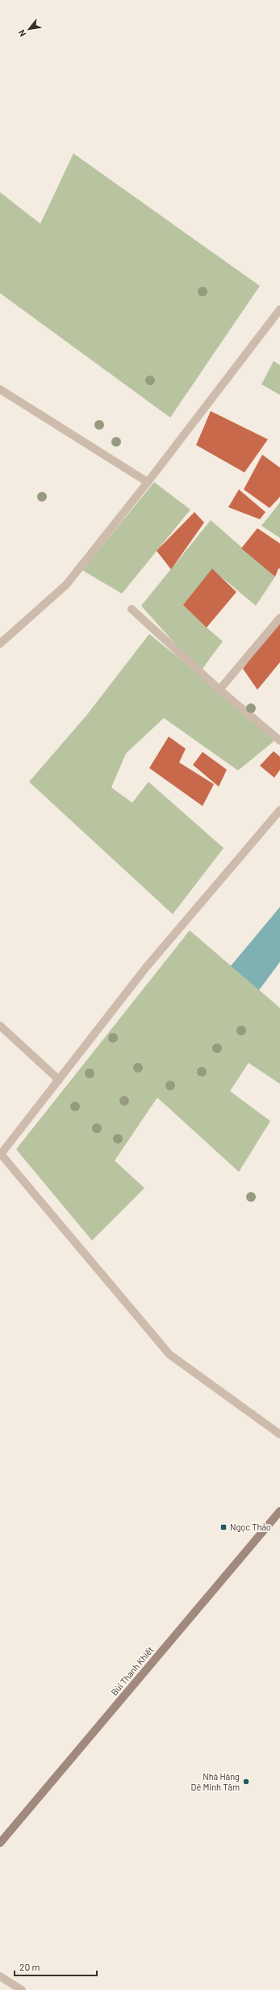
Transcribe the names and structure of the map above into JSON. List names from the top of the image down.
{
  "streets": {
    "main road": ["Bùi Thanh Khiết"]
  },
  "places": {
    "transit": ["Ngọc Thảo"],
    "other": ["Nhà Hàng Dê Minh Tâm"]
  },
  "scale_bar": "20 m",
  "north": "bottom left"
}
